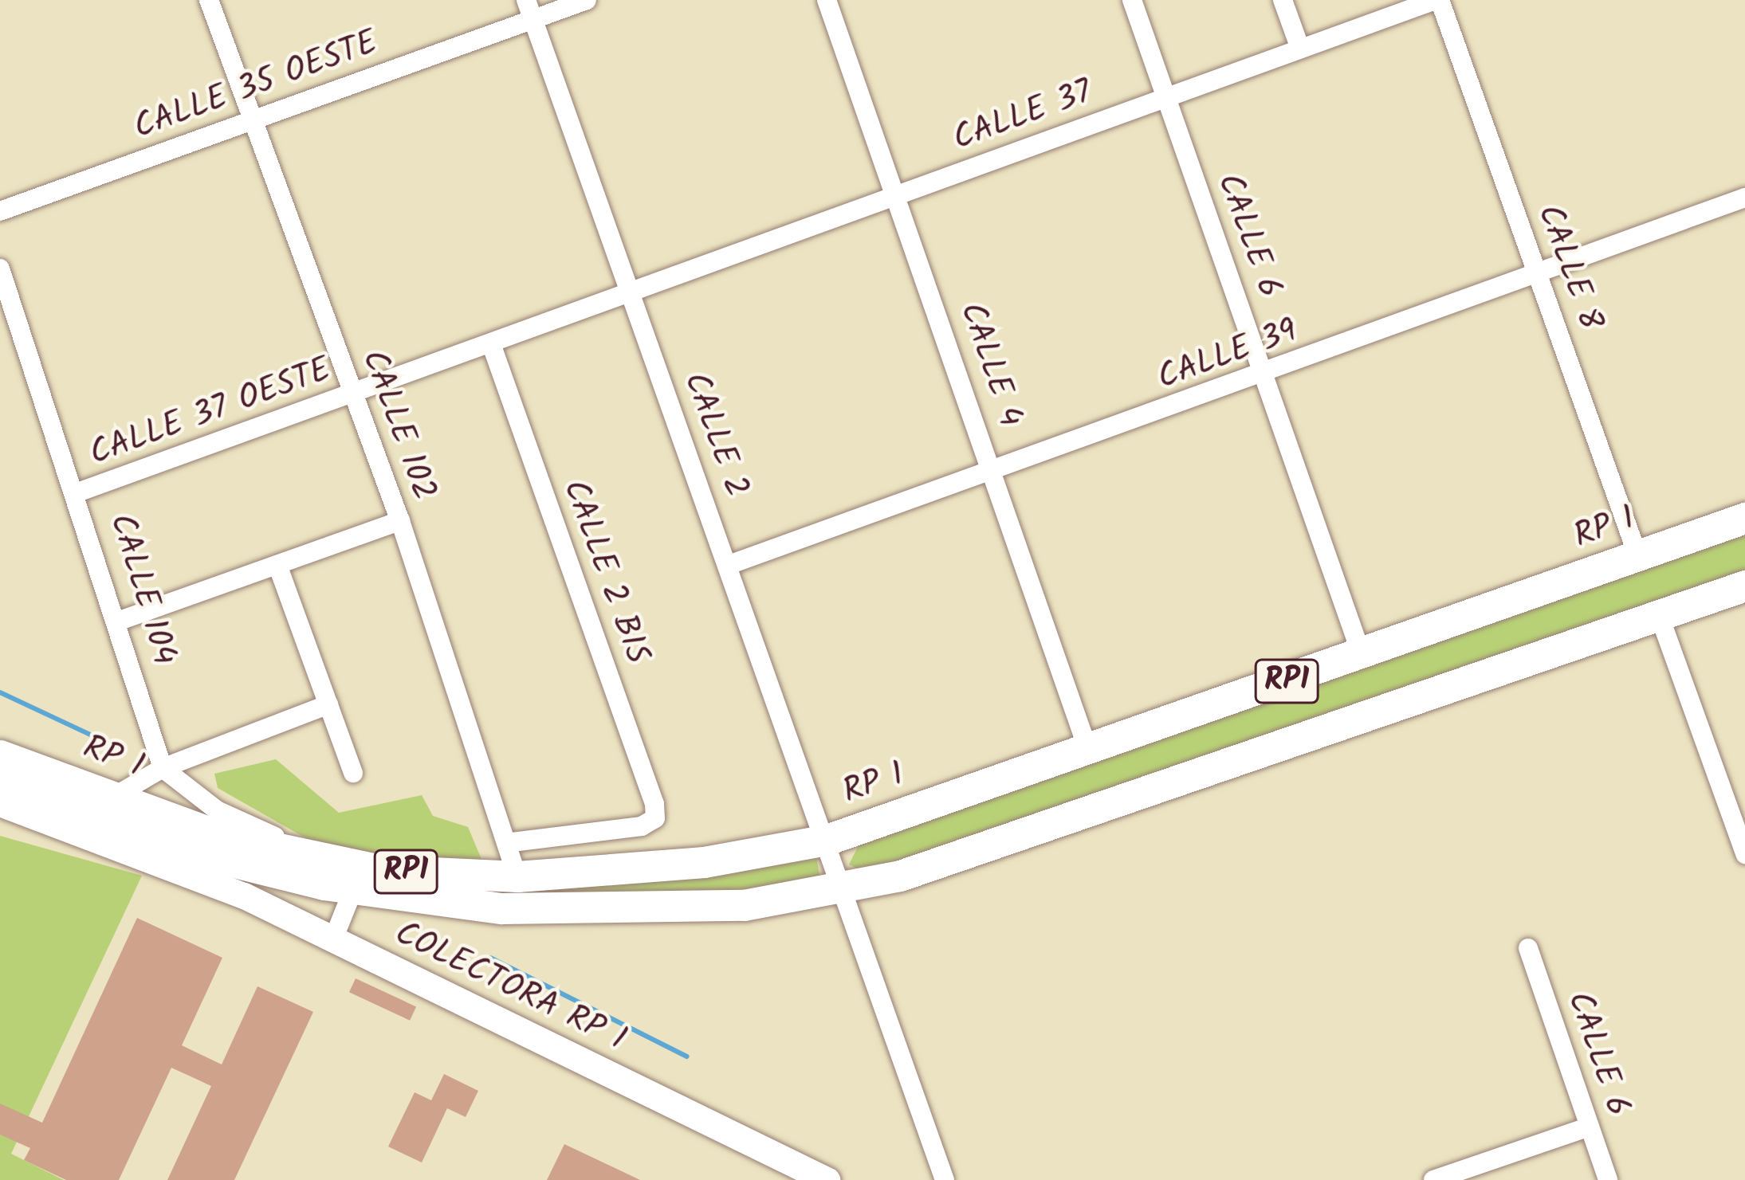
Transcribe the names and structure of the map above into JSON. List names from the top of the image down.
{
  "streets": {
    "main road": ["RP 1", "RP1", "COLECTORA RP 1"],
    "street": [
      "CALLE 35 OESTE",
      "CALLE 37",
      "CALLE 6",
      "CALLE 8",
      "CALLE 39",
      "CALLE 4",
      "CALLE 37 OESTE",
      "CALLE 102",
      "CALLE 2",
      "CALLE 2 BIS",
      "CALLE 104"
    ]
  },
  "crossings": [
    ["CALLE 35 OESTE", "CALLE 102"],
    ["CALLE 35 OESTE", "CALLE 2"],
    ["CALLE 37", "CALLE 6"],
    ["CALLE 37", "CALLE 8"],
    ["CALLE 37", "CALLE 4"],
    ["CALLE 37", "CALLE 37 OESTE"],
    ["CALLE 37", "CALLE 2"],
    ["CALLE 6", "CALLE 39"],
    ["CALLE 6", "RP 1"],
    ["CALLE 8", "CALLE 39"],
    ["CALLE 8", "RP 1"],
    ["CALLE 39", "CALLE 4"],
    ["CALLE 39", "CALLE 2"],
    ["CALLE 4", "RP 1"],
    ["CALLE 37 OESTE", "CALLE 102"],
    ["CALLE 37 OESTE", "CALLE 2"],
    ["CALLE 37 OESTE", "CALLE 2 BIS"],
    ["CALLE 37 OESTE", "CALLE 104"],
    ["CALLE 102", "RP 1"],
    ["CALLE 102", "CALLE 2 BIS"],
    ["CALLE 2", "RP 1"]
  ]
}
